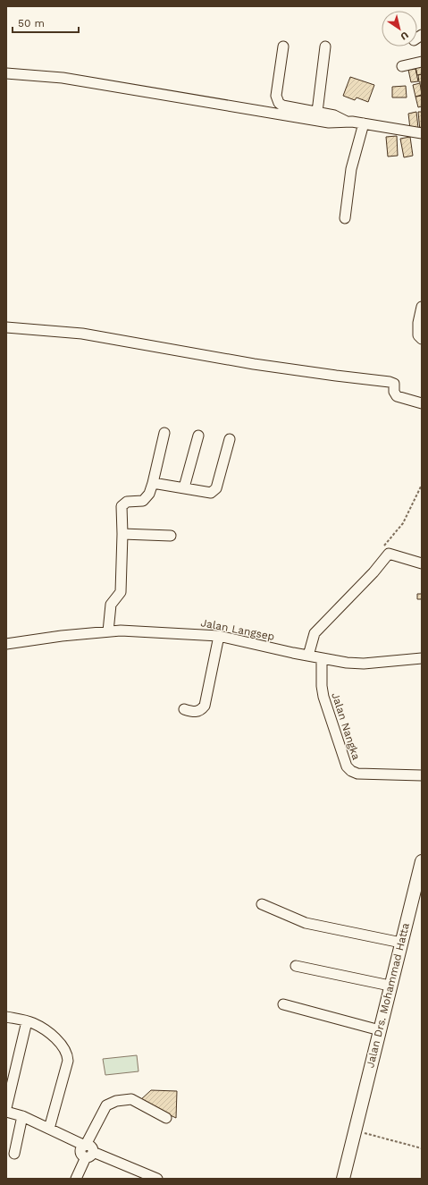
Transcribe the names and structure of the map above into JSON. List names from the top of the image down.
{
  "streets": {
    "main road": ["Jalan Drs. Mohammad Hatta"],
    "street": ["Jalan Langsep", "Jalan Nangka"]
  },
  "crossings": [
    ["Jalan Langsep", "Jalan Nangka"]
  ],
  "scale_bar": "50 m",
  "north": "bottom right"
}
